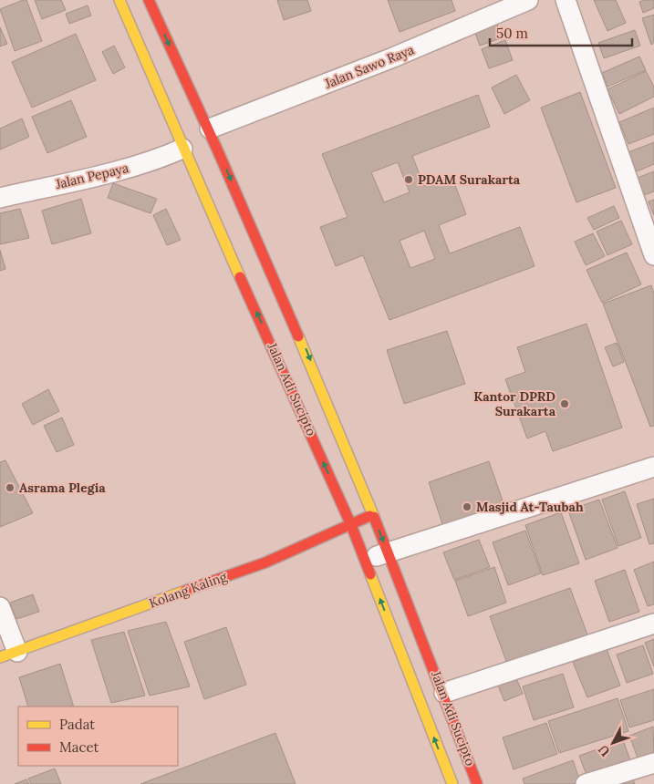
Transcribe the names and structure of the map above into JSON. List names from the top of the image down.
{
  "streets": {
    "main road": ["Jalan Adi Sucipto", "Kolang Kaling"],
    "street": ["Jalan Sawo Raya", "Jalan Pepaya"]
  },
  "crossings": [
    ["Jalan Sawo Raya", "Jalan Adi Sucipto"],
    ["Jalan Pepaya", "Jalan Adi Sucipto"],
    ["Jalan Adi Sucipto", "Kolang Kaling"]
  ],
  "places": [
    "PDAM Surakarta",
    "Kantor DPRD Surakarta",
    "Asrama Plegia",
    "Masjid At-Taubah"
  ],
  "legend": ["Padat", "Macet"],
  "scale_bar": "50 m",
  "north": "bottom left"
}
